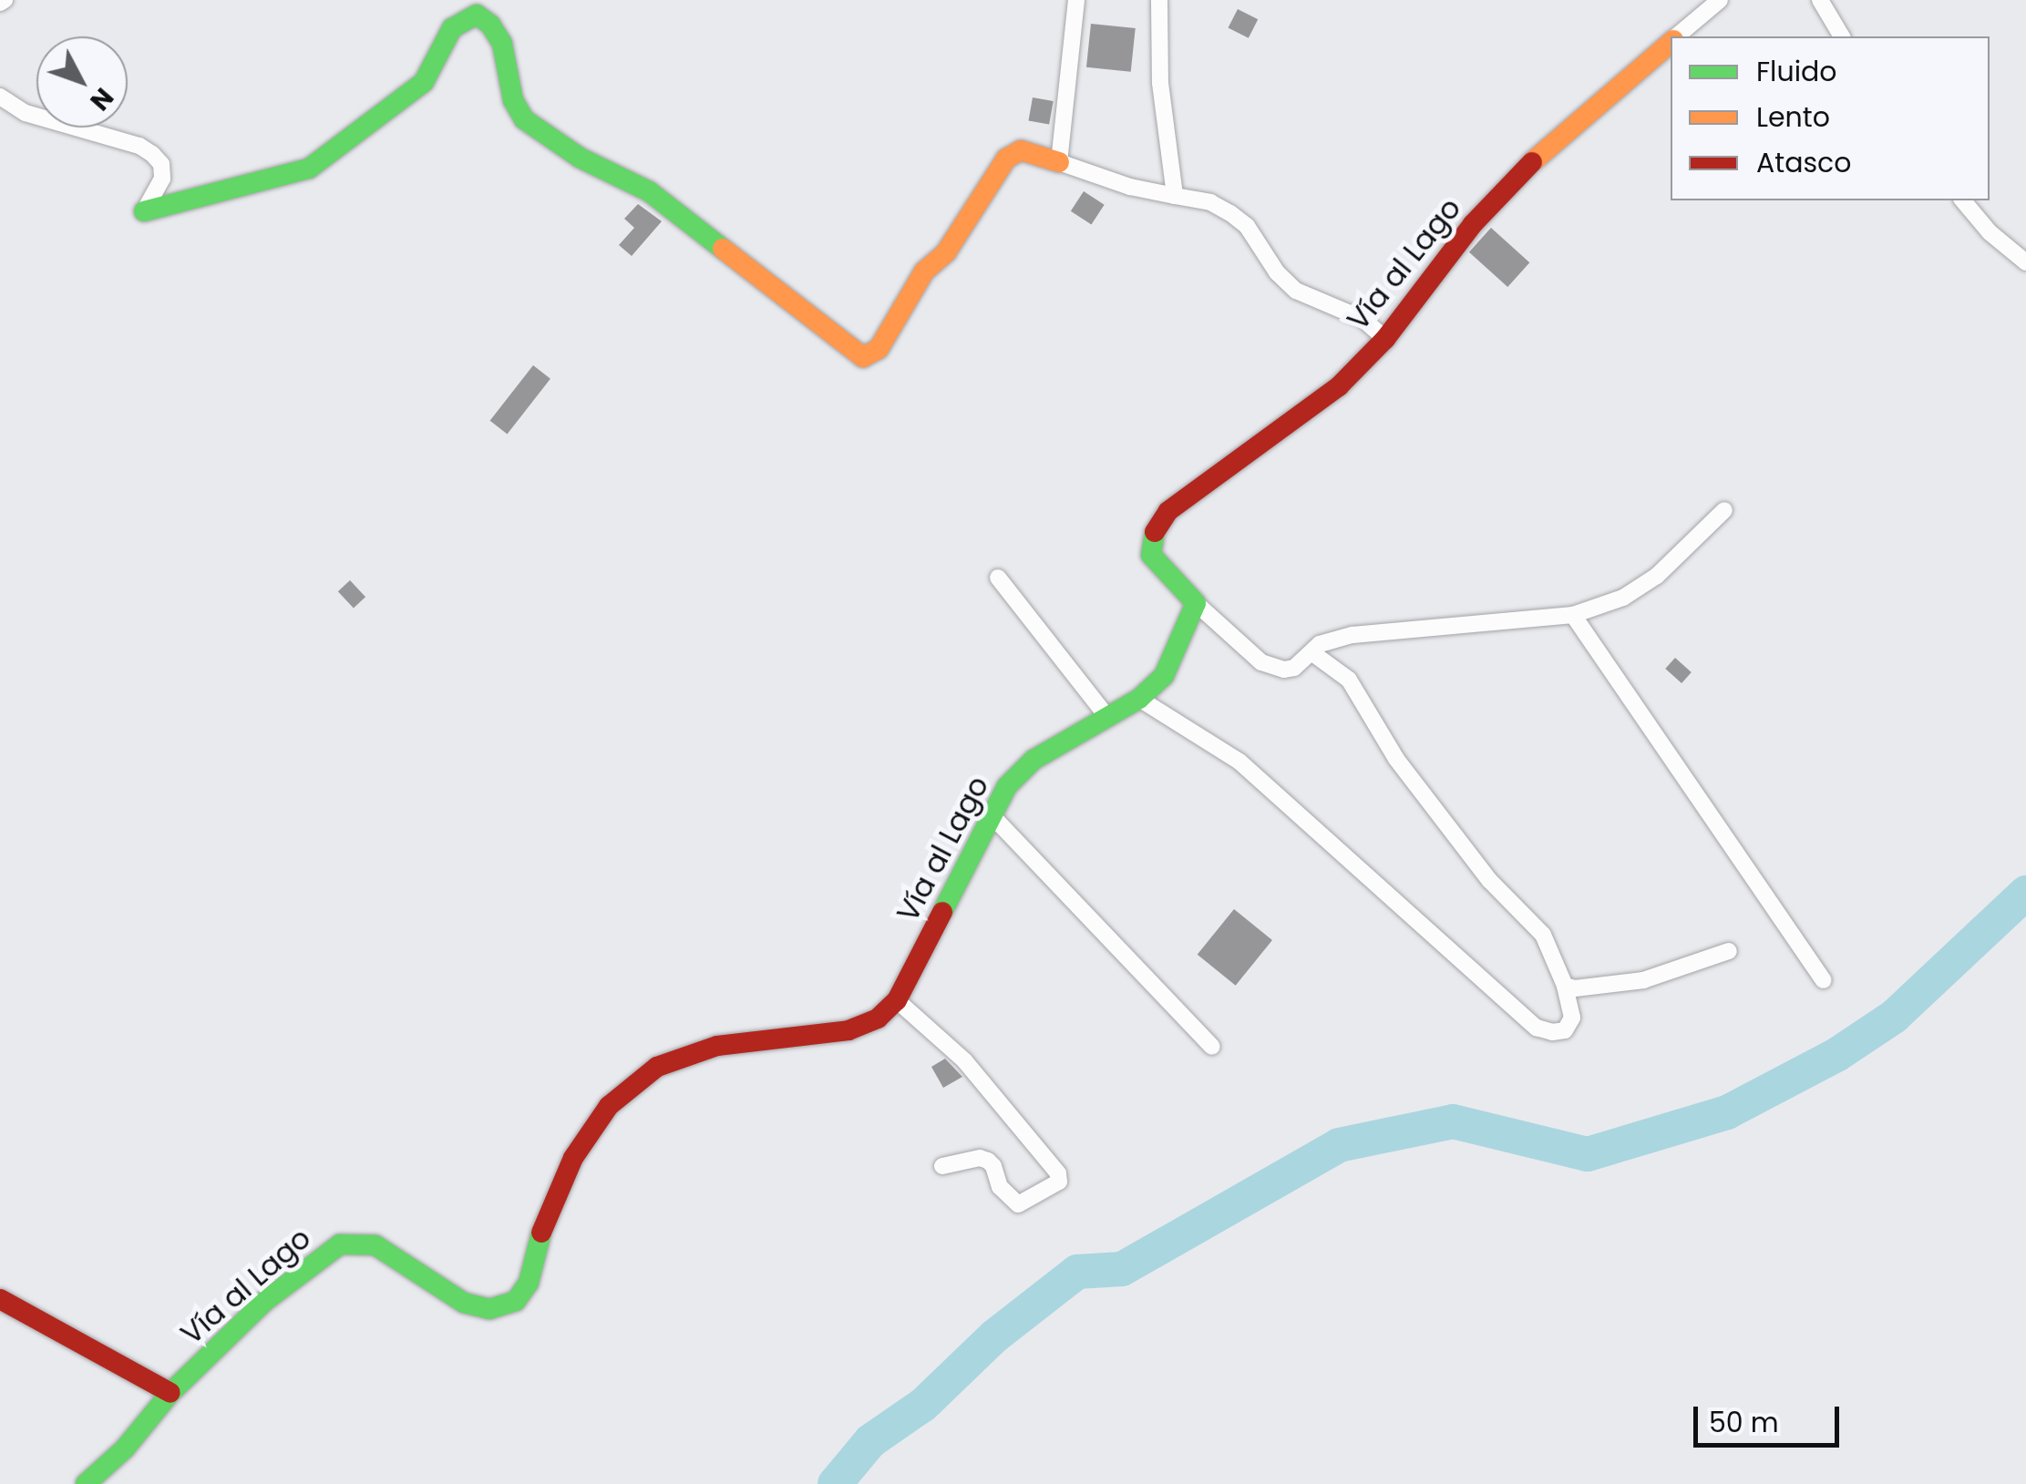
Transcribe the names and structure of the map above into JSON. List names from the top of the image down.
{
  "streets": {
    "street": ["Vía al Lago"]
  },
  "legend": ["Fluido", "Lento", "Atasco"],
  "scale_bar": "50 m",
  "north": "bottom right"
}
